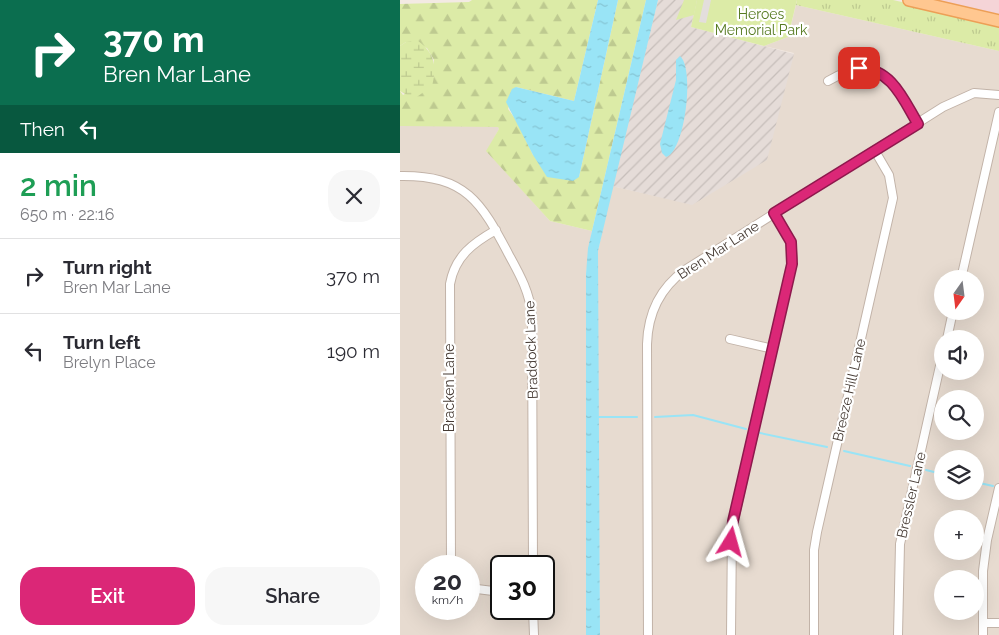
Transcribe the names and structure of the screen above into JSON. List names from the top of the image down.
{
  "streets": {
    "street": [
      "Bren Mar Lane",
      "Braddock Lane",
      "Bracken Lane",
      "Breeze Hill Lane",
      "Bressler Lane"
    ]
  },
  "crossings": [
    ["Bren Mar Lane", "Breeze Hill Lane"],
    ["Braddock Lane", "Bracken Lane"]
  ],
  "parks": ["Heroes Memorial Park"],
  "north": "bottom",
  "page": {
    "turn": ["370 m", "Bren Mar Lane"],
    "then": "Then",
    "heading": ["2 min", "650 m · 22:16"],
    "list": [
      {
        "name": "Turn right",
        "note": "Bren Mar Lane",
        "value": "370 m"
      },
      {
        "name": "Turn left",
        "note": "Brelyn Place",
        "value": "190 m"
      }
    ],
    "map_buttons": ["+", "−"],
    "speed": "20 km/h",
    "limit": "30",
    "buttons": ["Exit", "Share"]
  }
}
